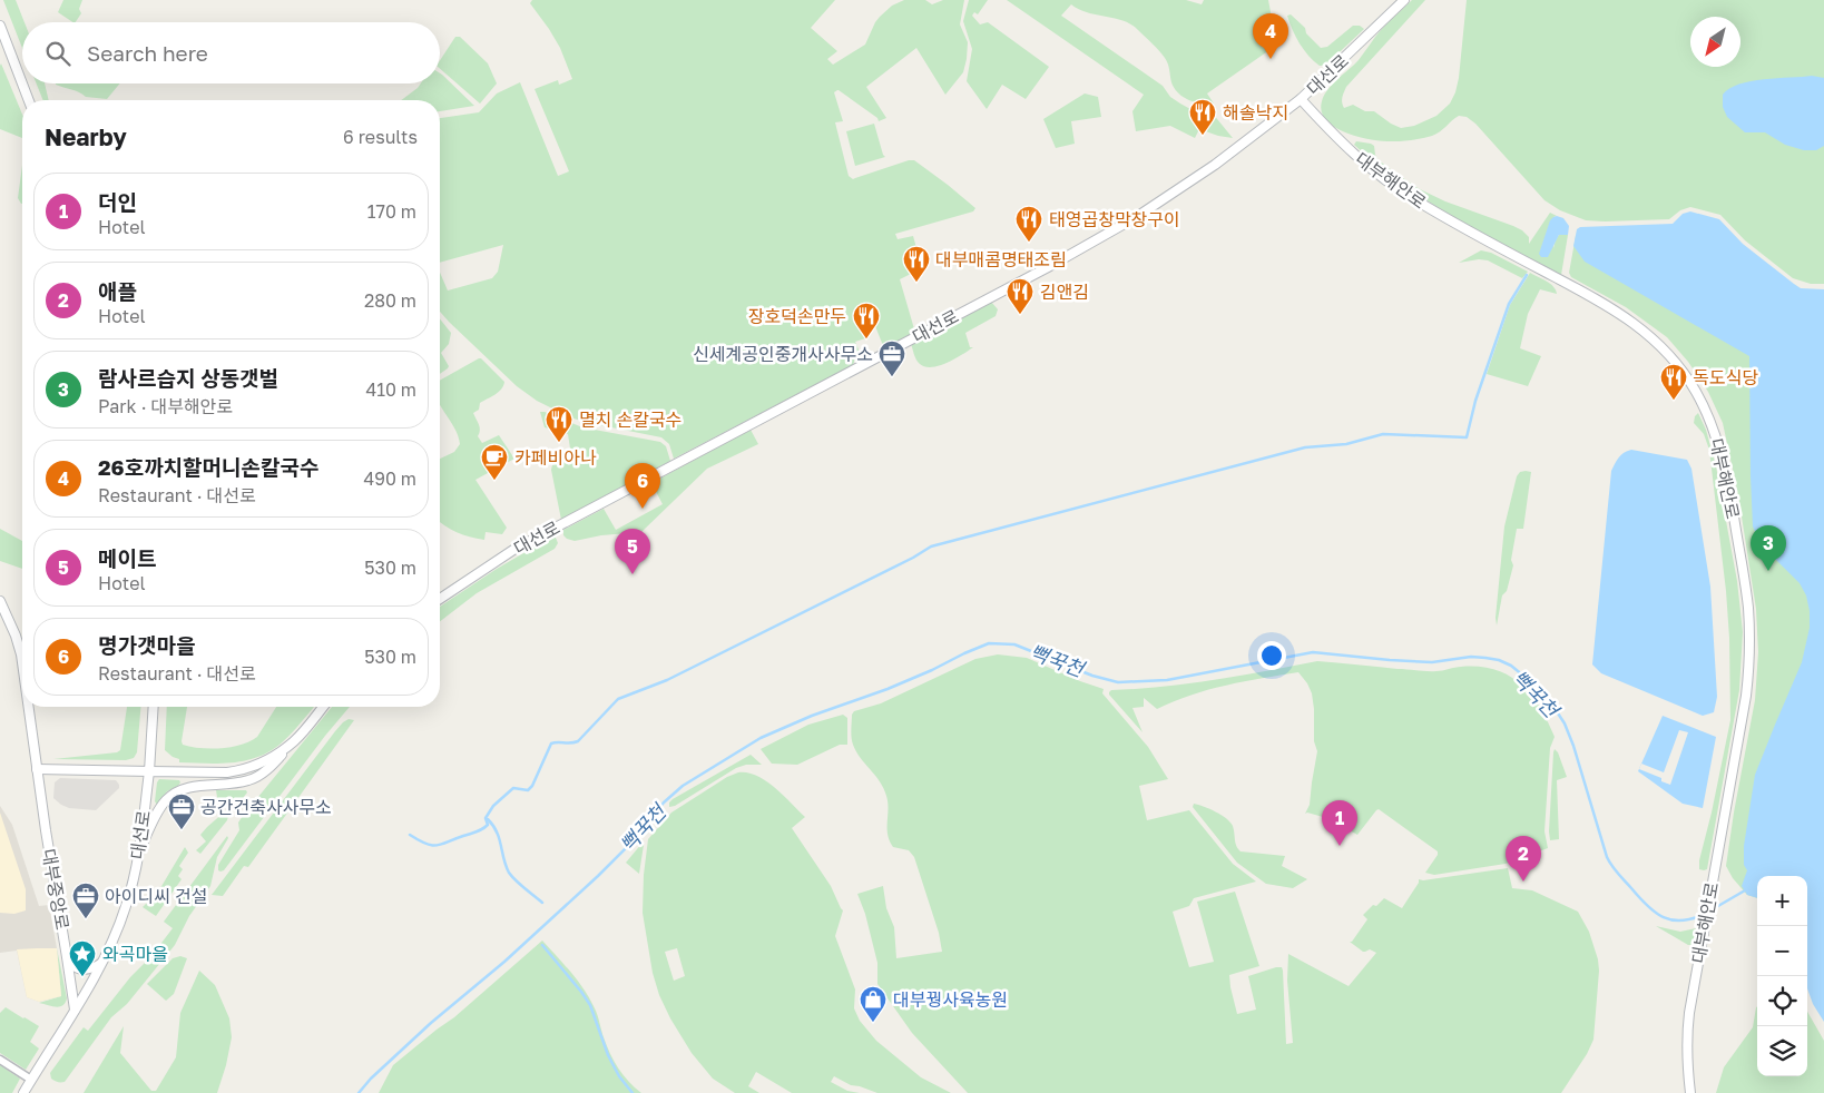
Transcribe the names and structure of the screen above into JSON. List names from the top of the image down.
{
  "streets": {
    "street": ["대선로", "대부해안로", "대부중앙로"]
  },
  "crossings": [
    ["대선로", "대부해안로"],
    ["대선로", "대부중앙로"]
  ],
  "water": ["뻑꾹천"],
  "places": {
    "restaurant": [
      "해솔낙지",
      "태영곱창막창구이",
      "대부매콤명태조림",
      "김앤김",
      "장호덕손만두",
      "독도식당",
      "멸치 손칼국수"
    ],
    "office": ["신세계공인중개사사무소", "공간건축사사무소", "아이디씨 건설"],
    "cafe": ["카페비아나"],
    "place": ["와곡마을"],
    "shop": ["대부꿩사육농원"]
  },
  "north": "bottom left",
  "page": {
    "pins": [
      "4",
      "6",
      "3",
      "5",
      "1",
      "2"
    ],
    "search": "Search here",
    "heading": ["Nearby", "6 results"],
    "list": [
      {
        "mark": "1",
        "name": "더인",
        "note": "Hotel",
        "value": "170 m"
      },
      {
        "mark": "2",
        "name": "애플",
        "note": "Hotel",
        "value": "280 m"
      },
      {
        "mark": "3",
        "name": "람사르습지 상동갯벌",
        "note": "Park · 대부해안로",
        "value": "410 m"
      },
      {
        "mark": "4",
        "name": "26호까치할머니손칼국수",
        "note": "Restaurant · 대선로",
        "value": "490 m"
      },
      {
        "mark": "5",
        "name": "메이트",
        "note": "Hotel",
        "value": "530 m"
      },
      {
        "mark": "6",
        "name": "명가갯마을",
        "note": "Restaurant · 대선로",
        "value": "530 m"
      }
    ],
    "map_buttons": ["+", "−"]
  }
}
